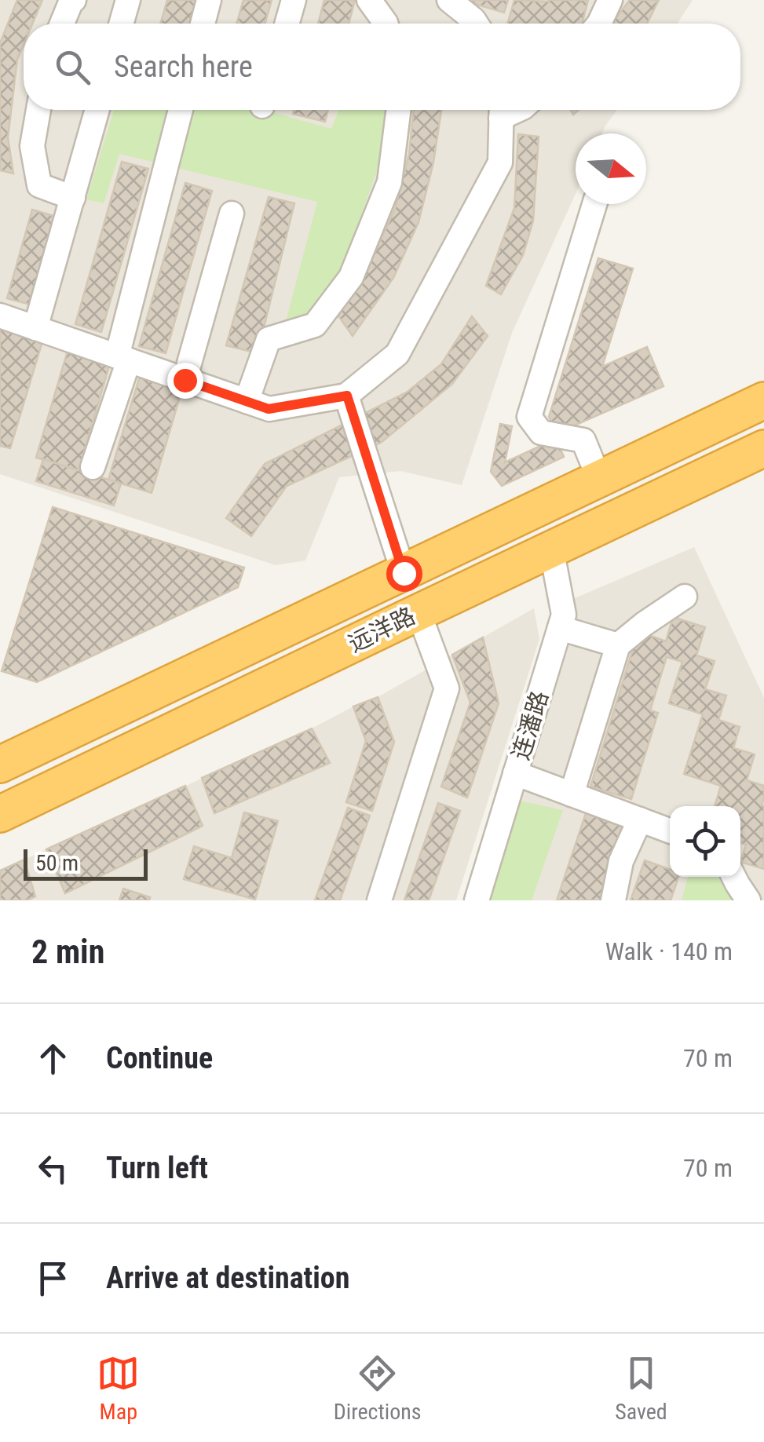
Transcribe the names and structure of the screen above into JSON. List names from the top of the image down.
{
  "streets": {
    "highway": ["远洋路"],
    "street": ["连潘路"]
  },
  "crossings": [
    ["远洋路", "连潘路"]
  ],
  "scale_bar": "50 m",
  "north": "right",
  "page": {
    "search": "Search here",
    "scale": "50 m",
    "heading": ["2 min", "Walk · 140 m"],
    "list": [
      ["Continue", "70 m"],
      ["Turn left", "70 m"],
      "Arrive at destination"
    ],
    "nav": ["Map", "Directions", "Saved"]
  }
}
